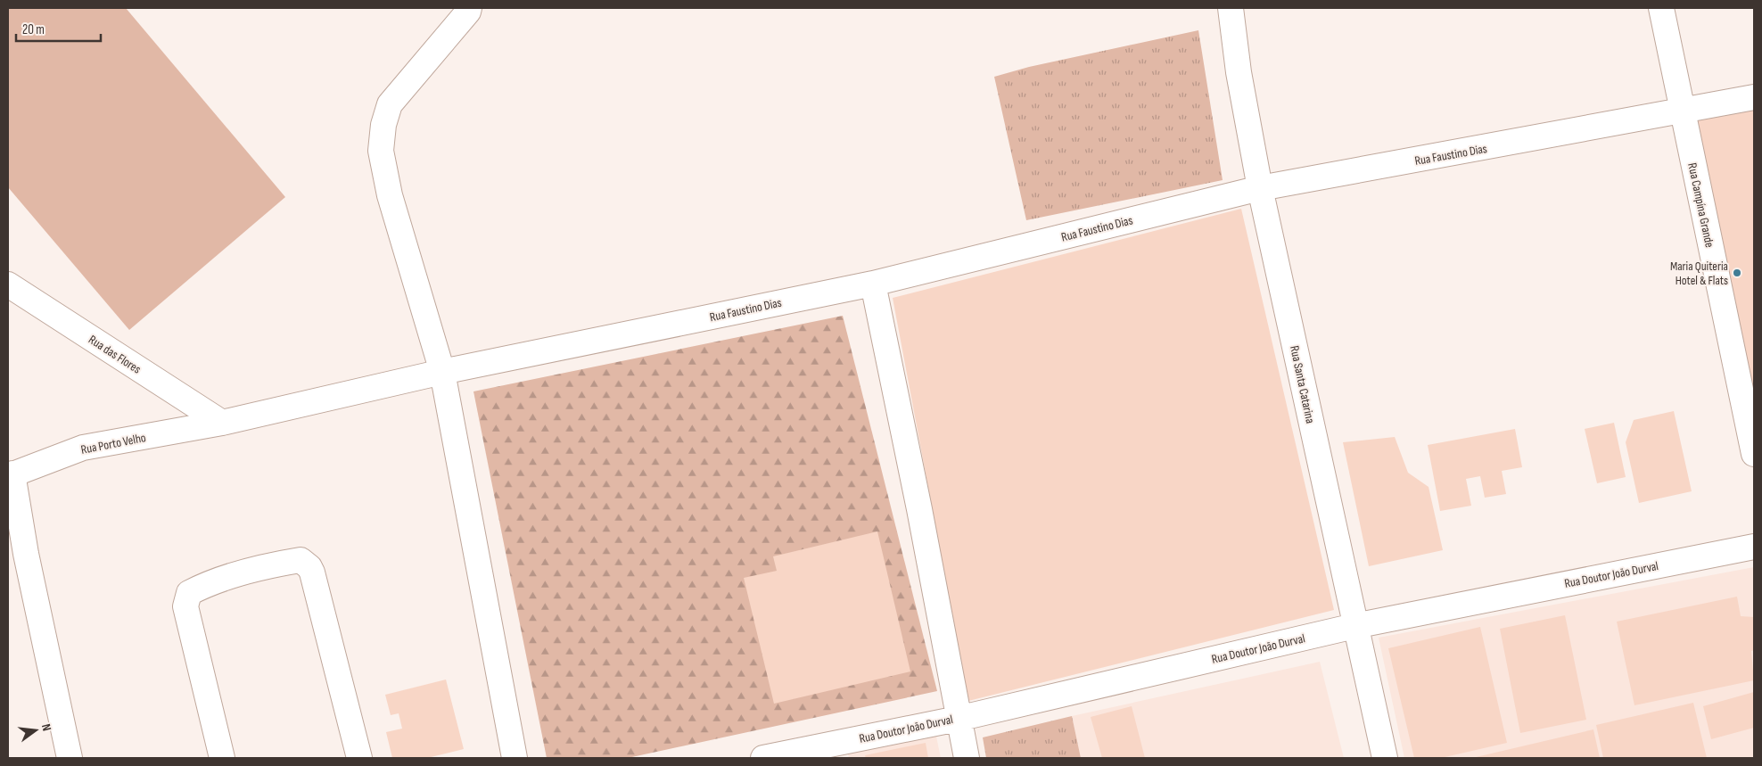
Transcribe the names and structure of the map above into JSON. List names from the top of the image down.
{
  "streets": {
    "street": [
      "Rua Faustino Dias",
      "Rua Campína Grande",
      "Rua das Flores",
      "Rua Santa Catarina",
      "Rua Porto Velho",
      "Rua Doutor João Durval"
    ]
  },
  "crossings": [
    ["Rua Faustino Dias", "Rua Campína Grande"],
    ["Rua Faustino Dias", "Rua das Flores"],
    ["Rua Faustino Dias", "Rua Santa Catarina"],
    ["Rua Faustino Dias", "Rua Porto Velho"],
    ["Rua das Flores", "Rua Porto Velho"],
    ["Rua Santa Catarina", "Rua Doutor João Durval"]
  ],
  "places": ["Maria Quiteria Hotel & Flats"],
  "scale_bar": "20 m",
  "north": "right"
}
